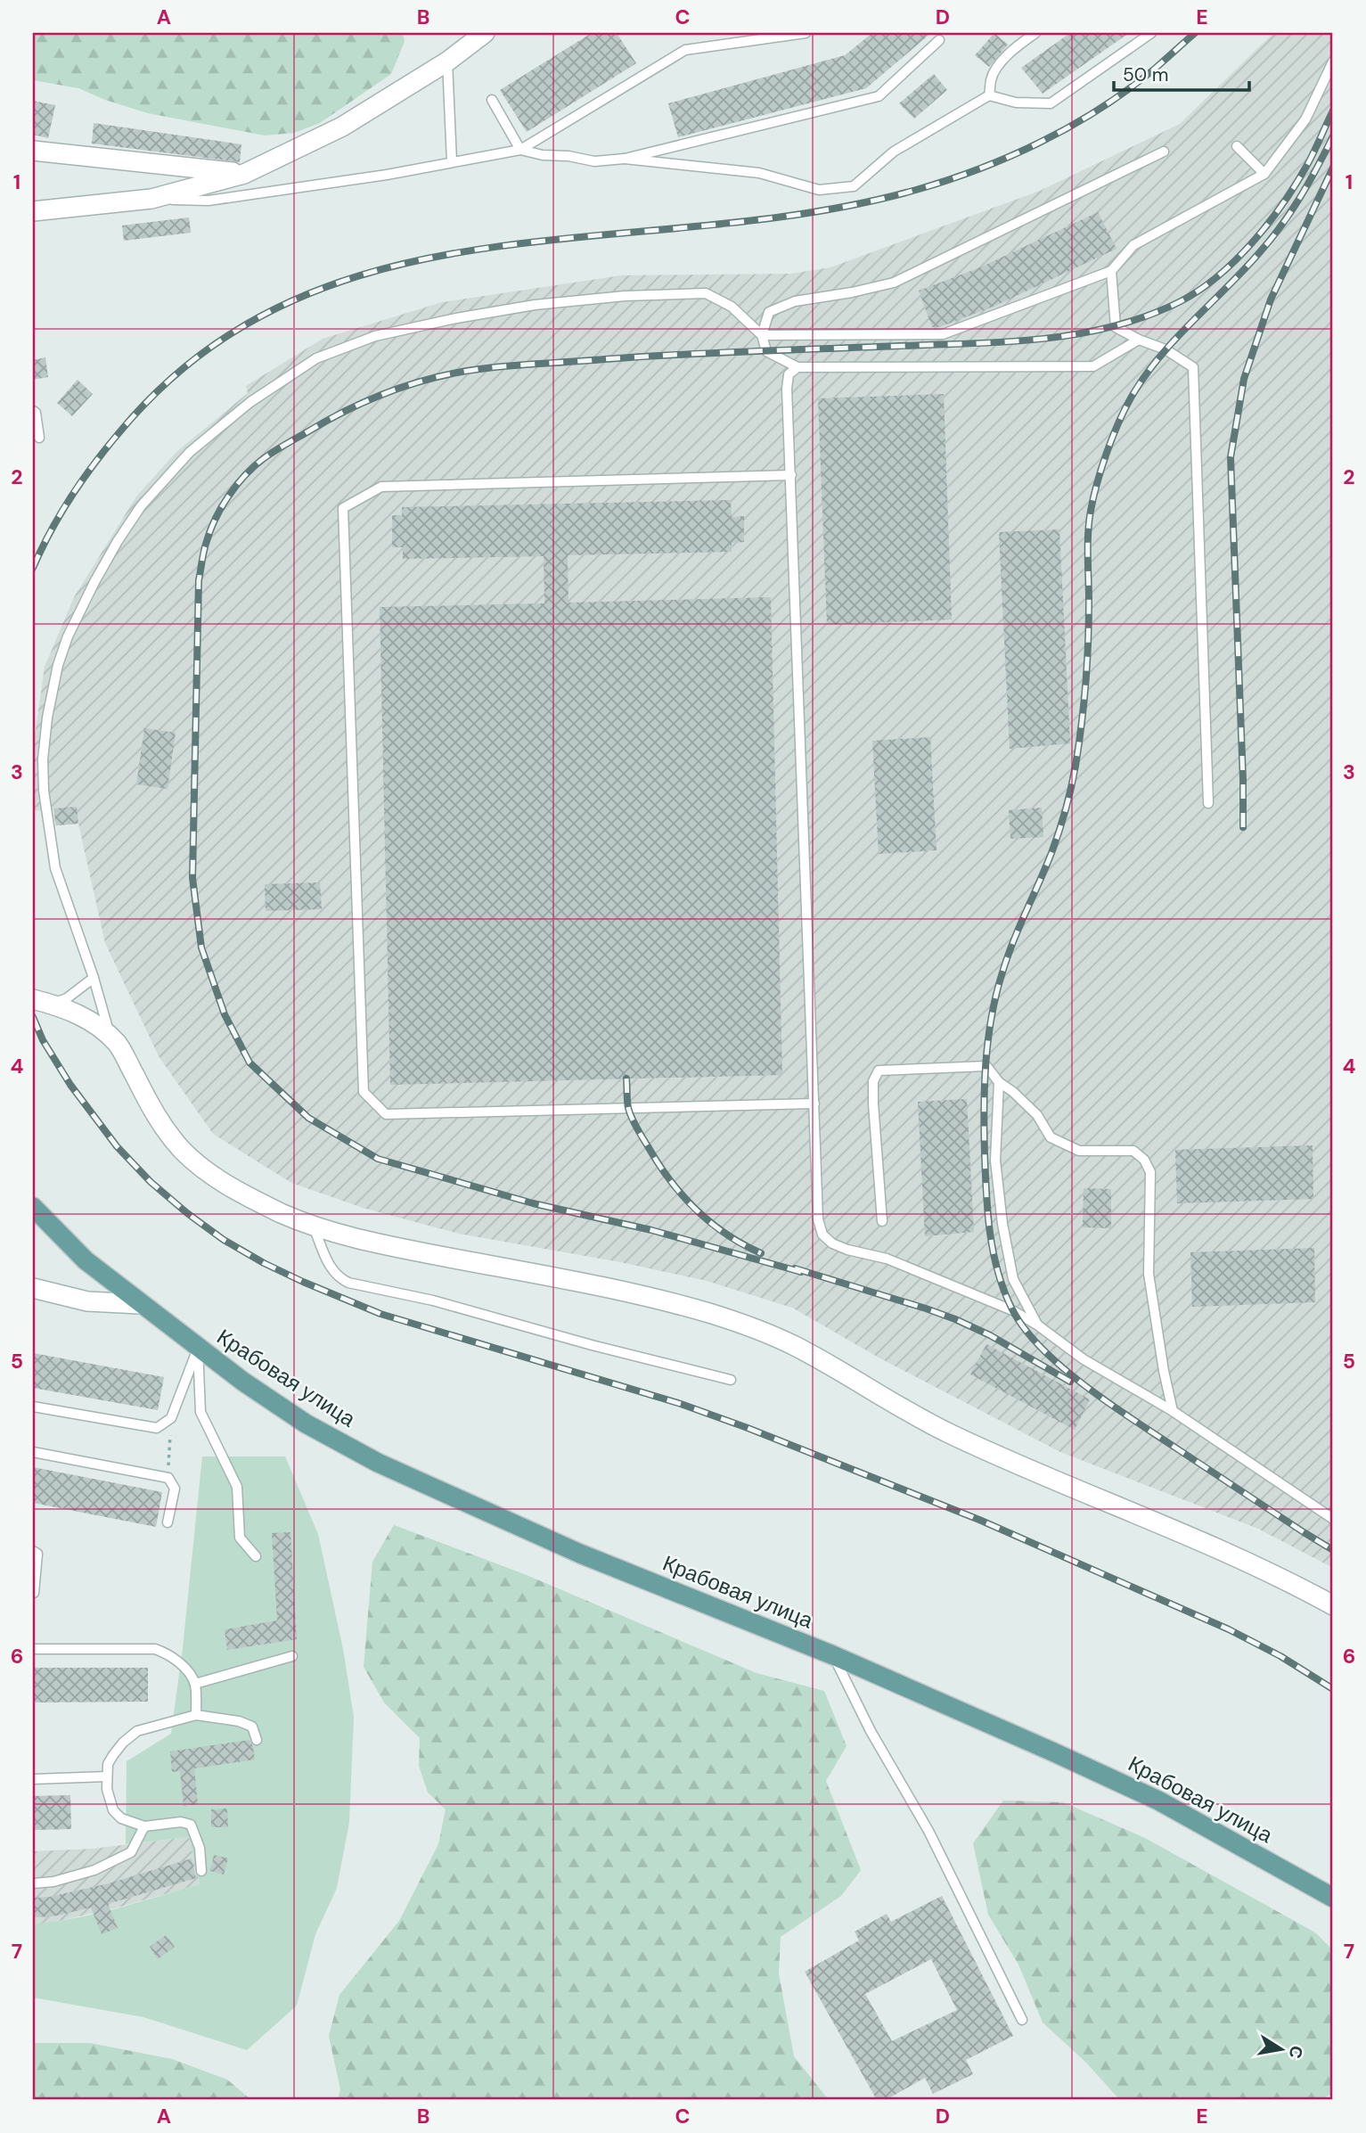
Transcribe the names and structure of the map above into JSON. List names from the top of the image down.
{
  "streets": {
    "main road": ["Крабовая улица"]
  },
  "scale_bar": "50 m",
  "north": "right",
  "grid": {
    "columns": [
      "A",
      "B",
      "C",
      "D",
      "E"
    ],
    "rows": [
      "1",
      "2",
      "3",
      "4",
      "5",
      "6",
      "7"
    ]
  }
}
